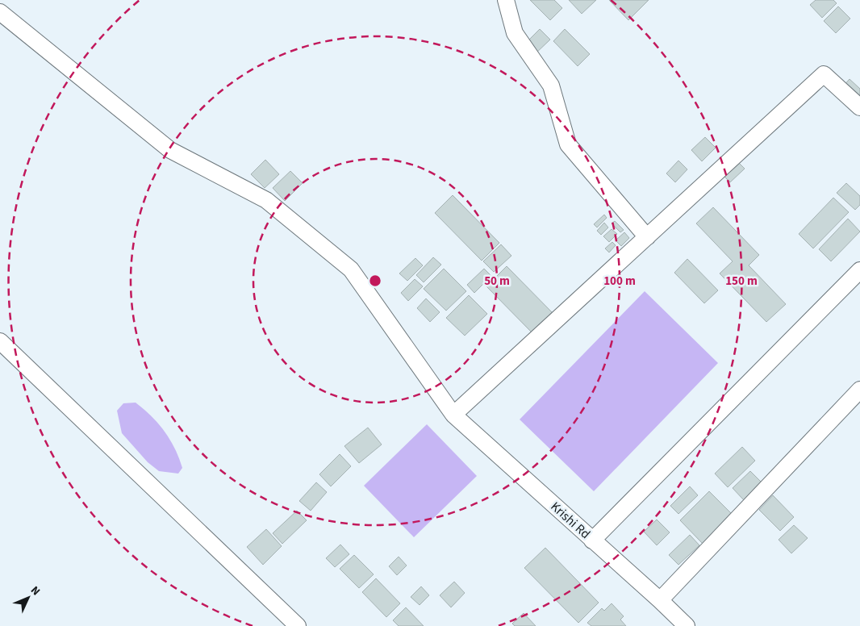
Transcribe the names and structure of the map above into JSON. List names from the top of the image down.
{
  "streets": {
    "street": ["Krishi Rd"]
  },
  "north": "top right",
  "rings": ["50 m", "100 m", "150 m"]
}
